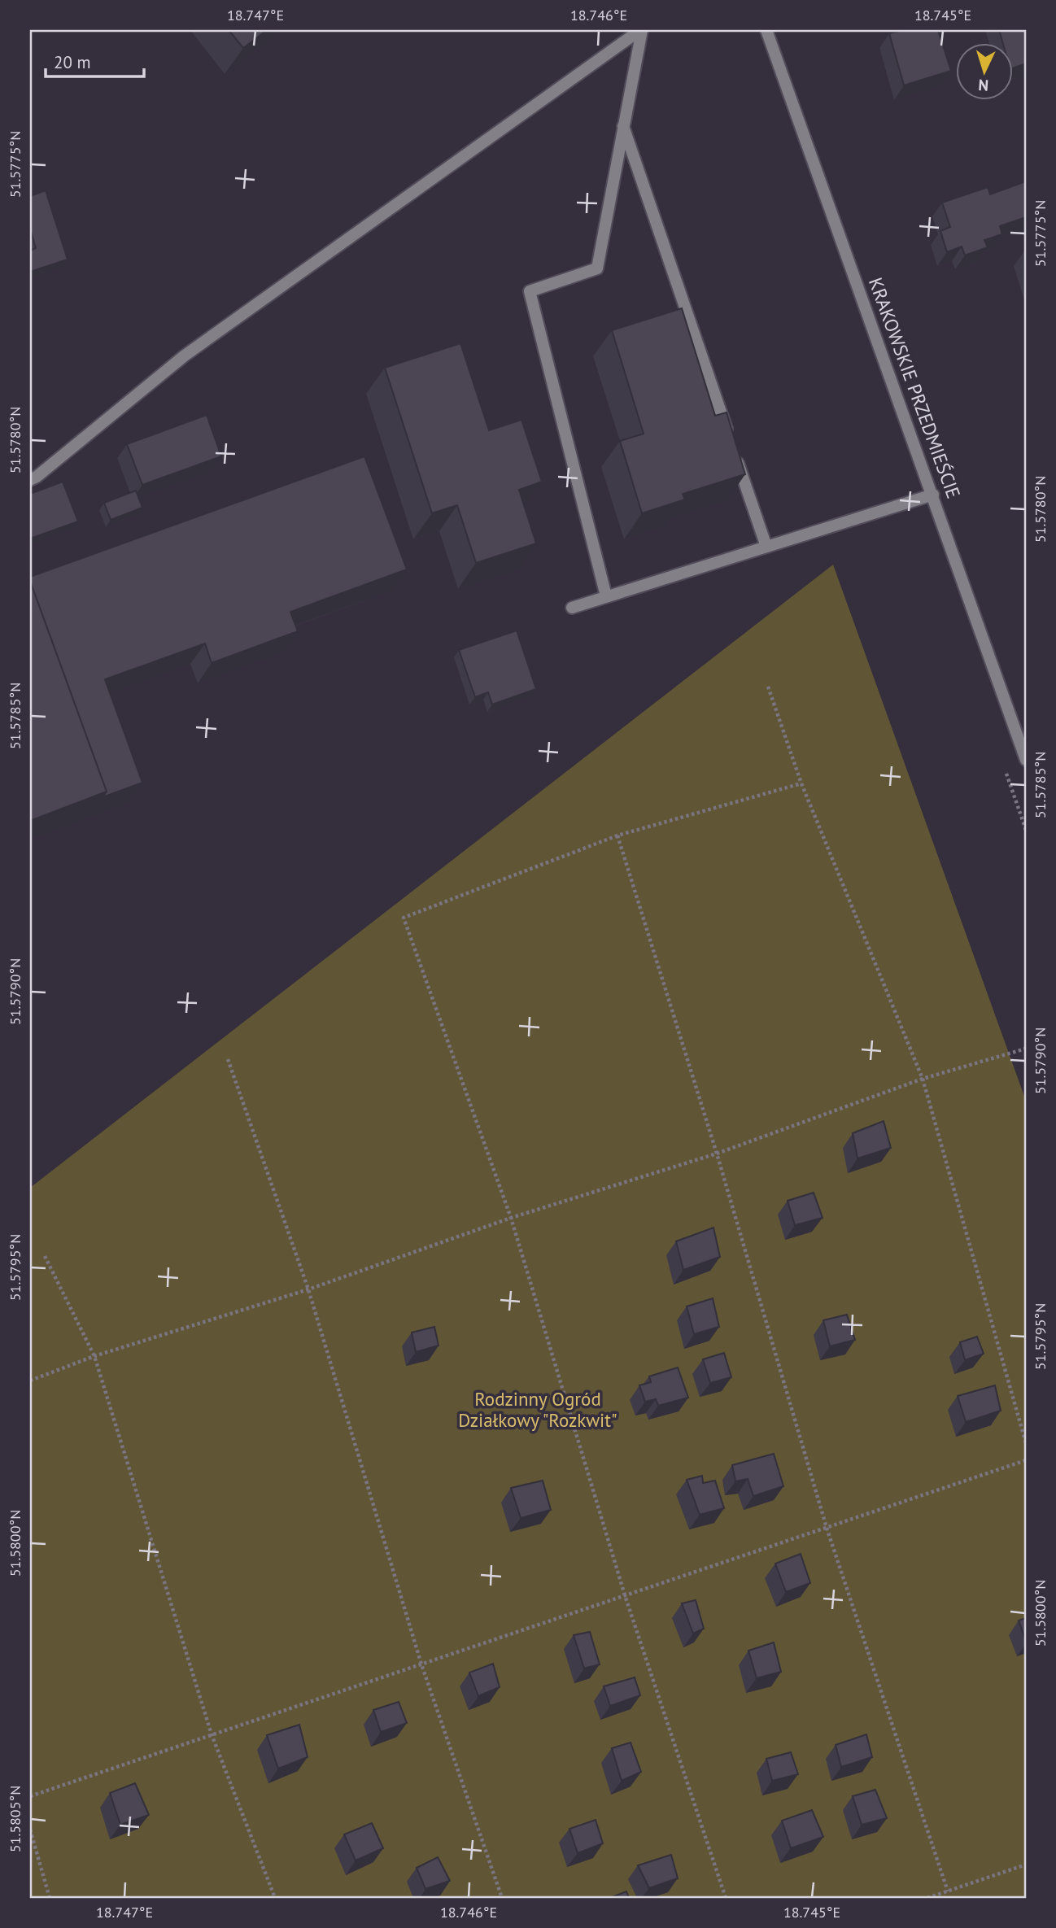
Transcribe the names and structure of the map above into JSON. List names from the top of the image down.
{
  "streets": {
    "street": ["KRAKOWSKIE PRZEDMIEŚCIE"]
  },
  "parks": ["Rodzinny Ogród Działkowy \"Rozkwit\""],
  "scale_bar": "20 m",
  "north": "bottom",
  "coordinates": [
    "18.747°E",
    "18.746°E",
    "18.745°E",
    "51.5775°N",
    "51.5780°N",
    "51.5785°N",
    "51.5790°N",
    "51.5795°N",
    "51.5800°N",
    "51.5805°N"
  ]
}
